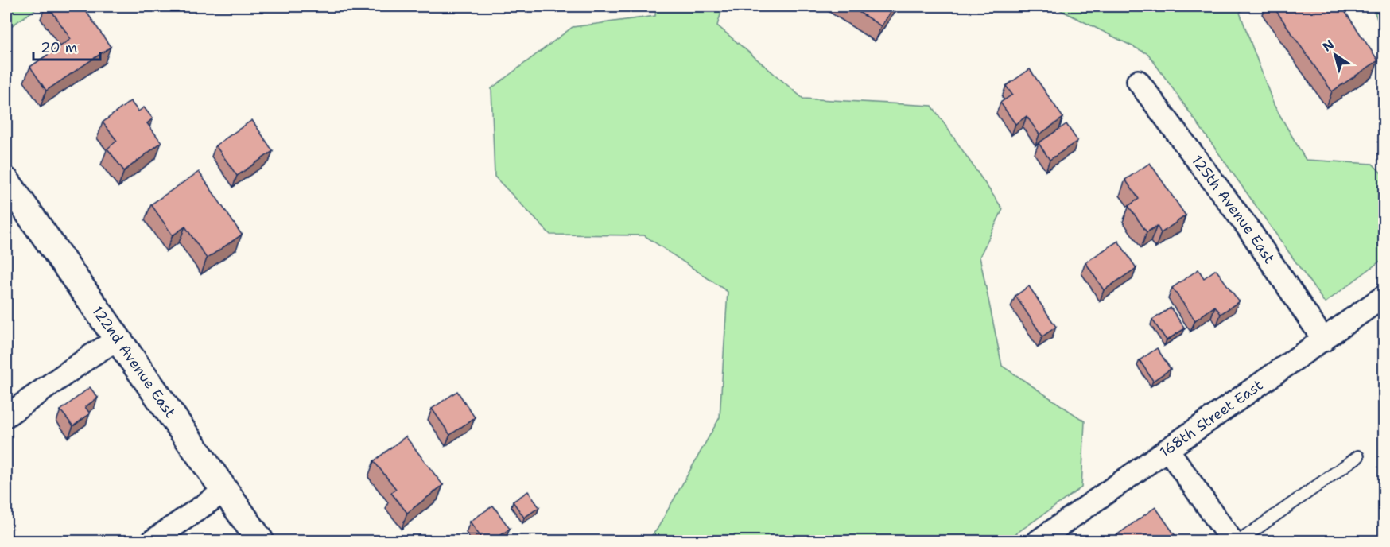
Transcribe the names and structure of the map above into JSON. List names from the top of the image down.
{
  "streets": {
    "main road": ["122nd Avenue East"],
    "street": ["125th Avenue East", "168th Street East"]
  },
  "crossings": [
    ["125th Avenue East", "168th Street East"]
  ],
  "scale_bar": "20 m",
  "north": "top left"
}
